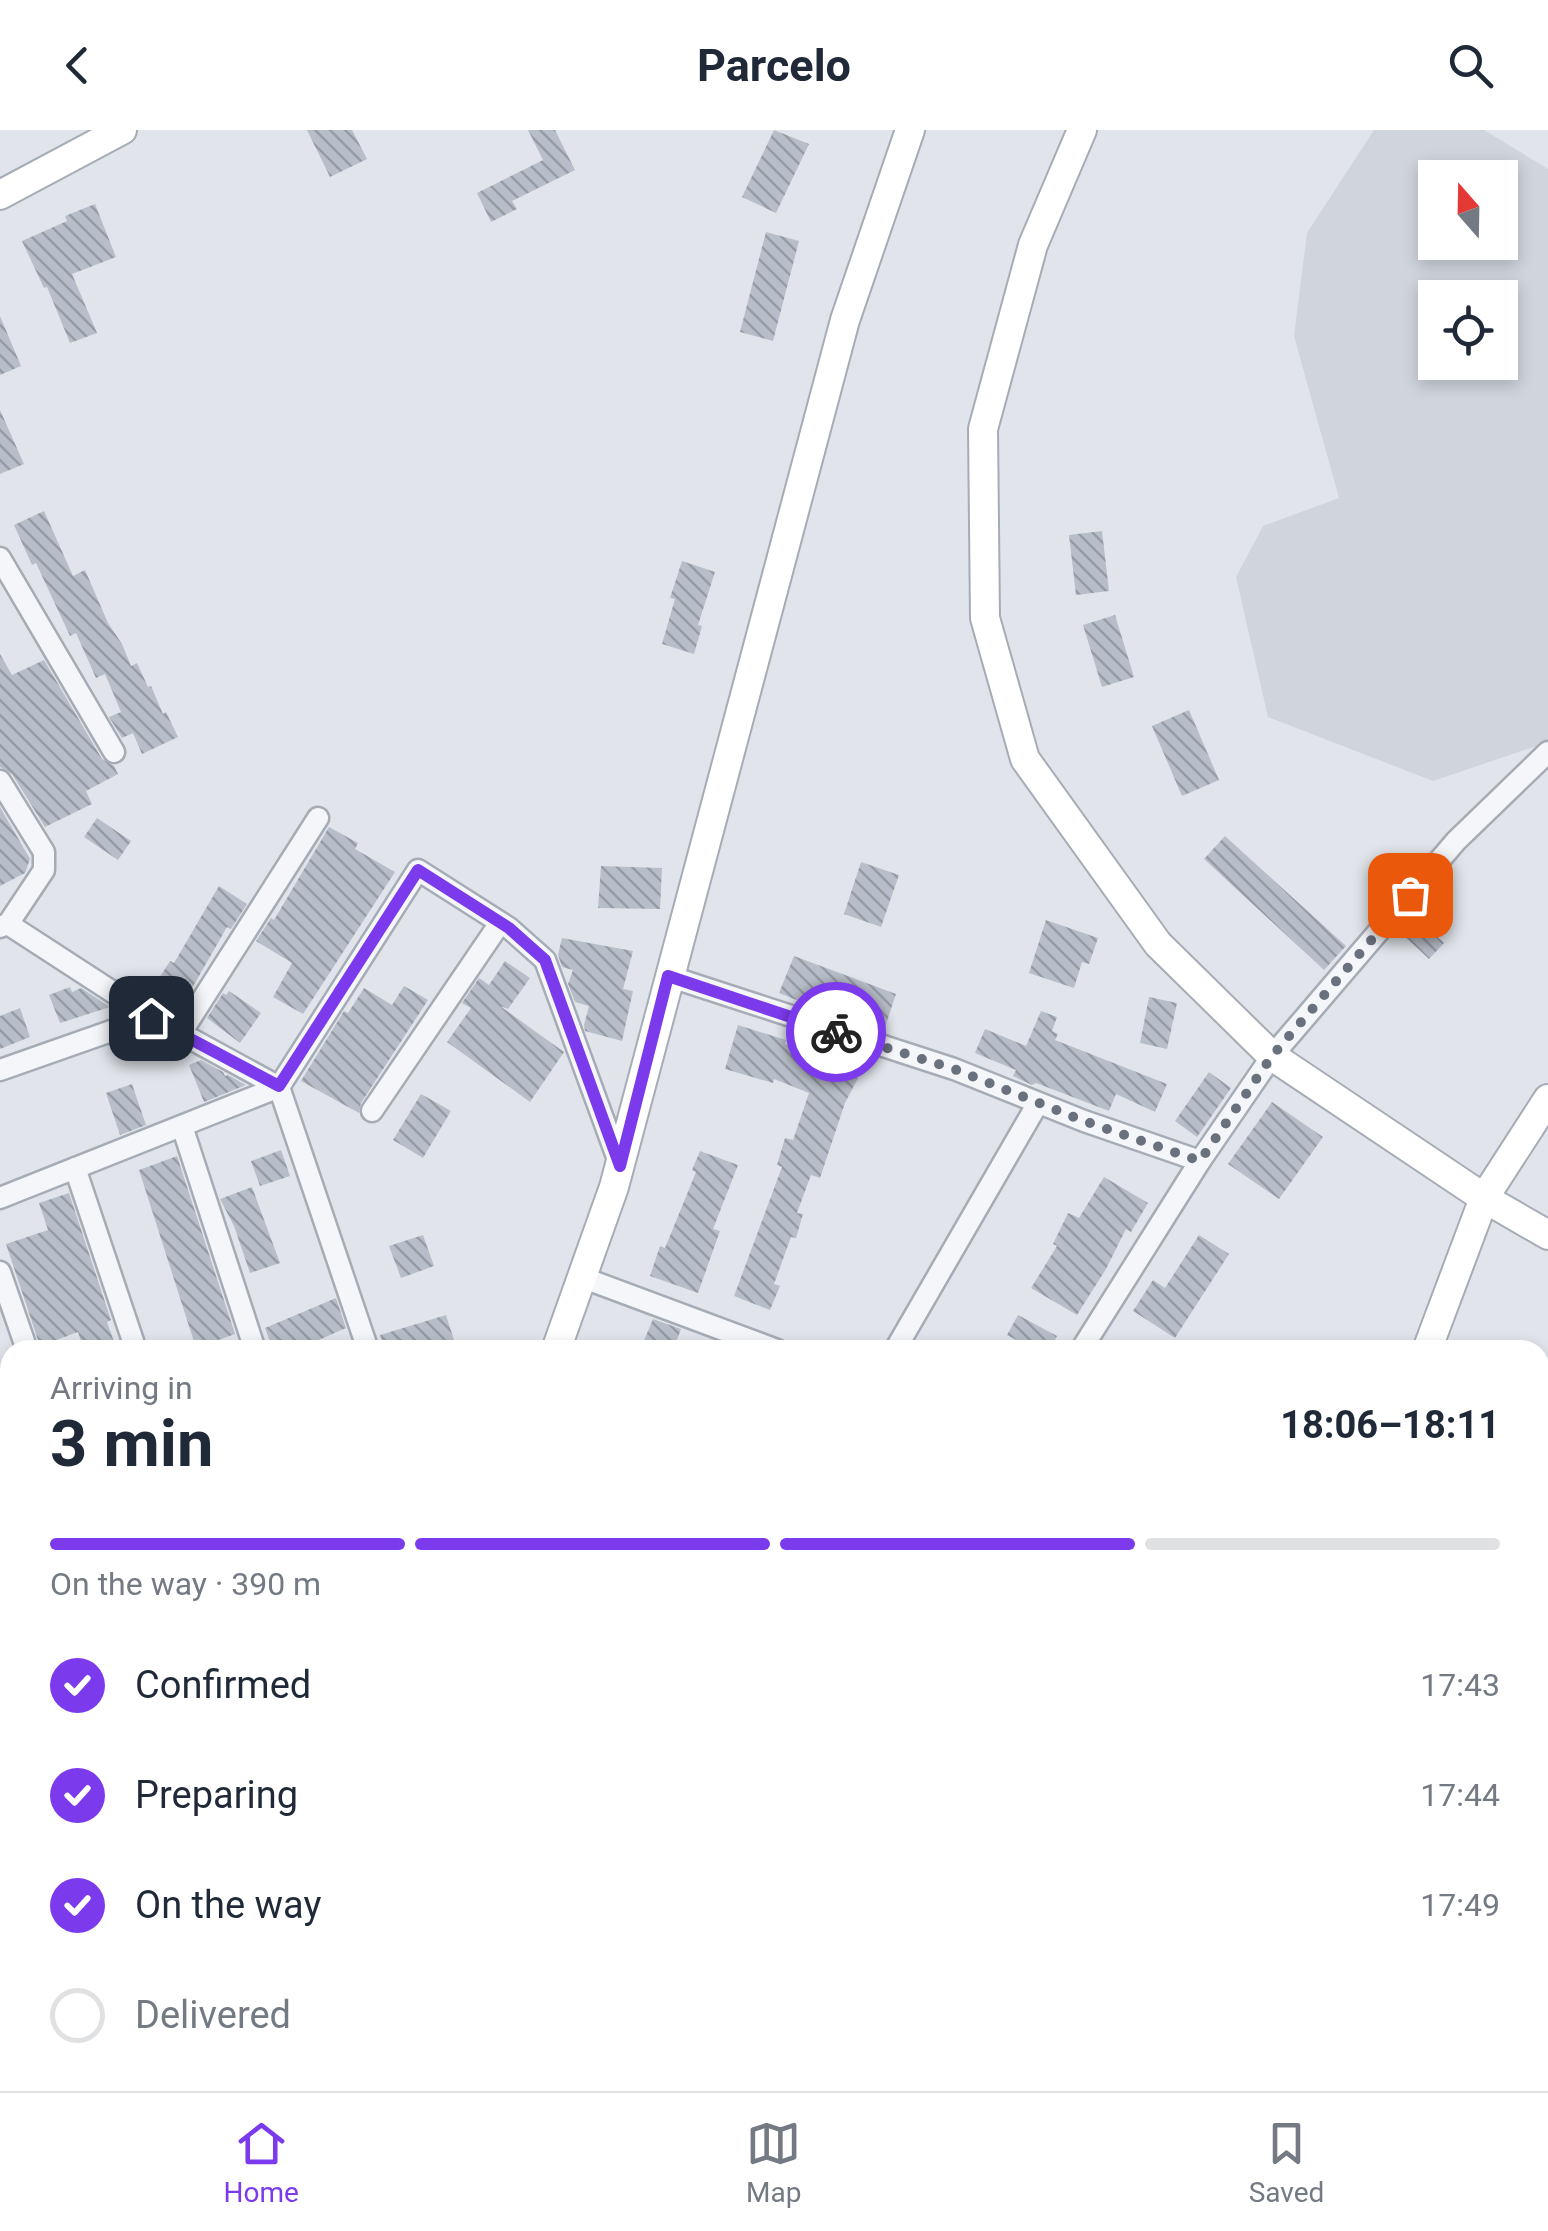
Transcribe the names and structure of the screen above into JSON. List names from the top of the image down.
{
  "north": "top",
  "page": {
    "header": "Parcelo",
    "heading": ["3 min", "Arriving in", "18:06–18:11"],
    "bar": "On the way · 390 m",
    "list": [
      ["Confirmed", "17:43"],
      ["Preparing", "17:44"],
      ["On the way", "17:49"],
      "Delivered"
    ],
    "tabs": ["Home", "Map", "Saved"]
  }
}
